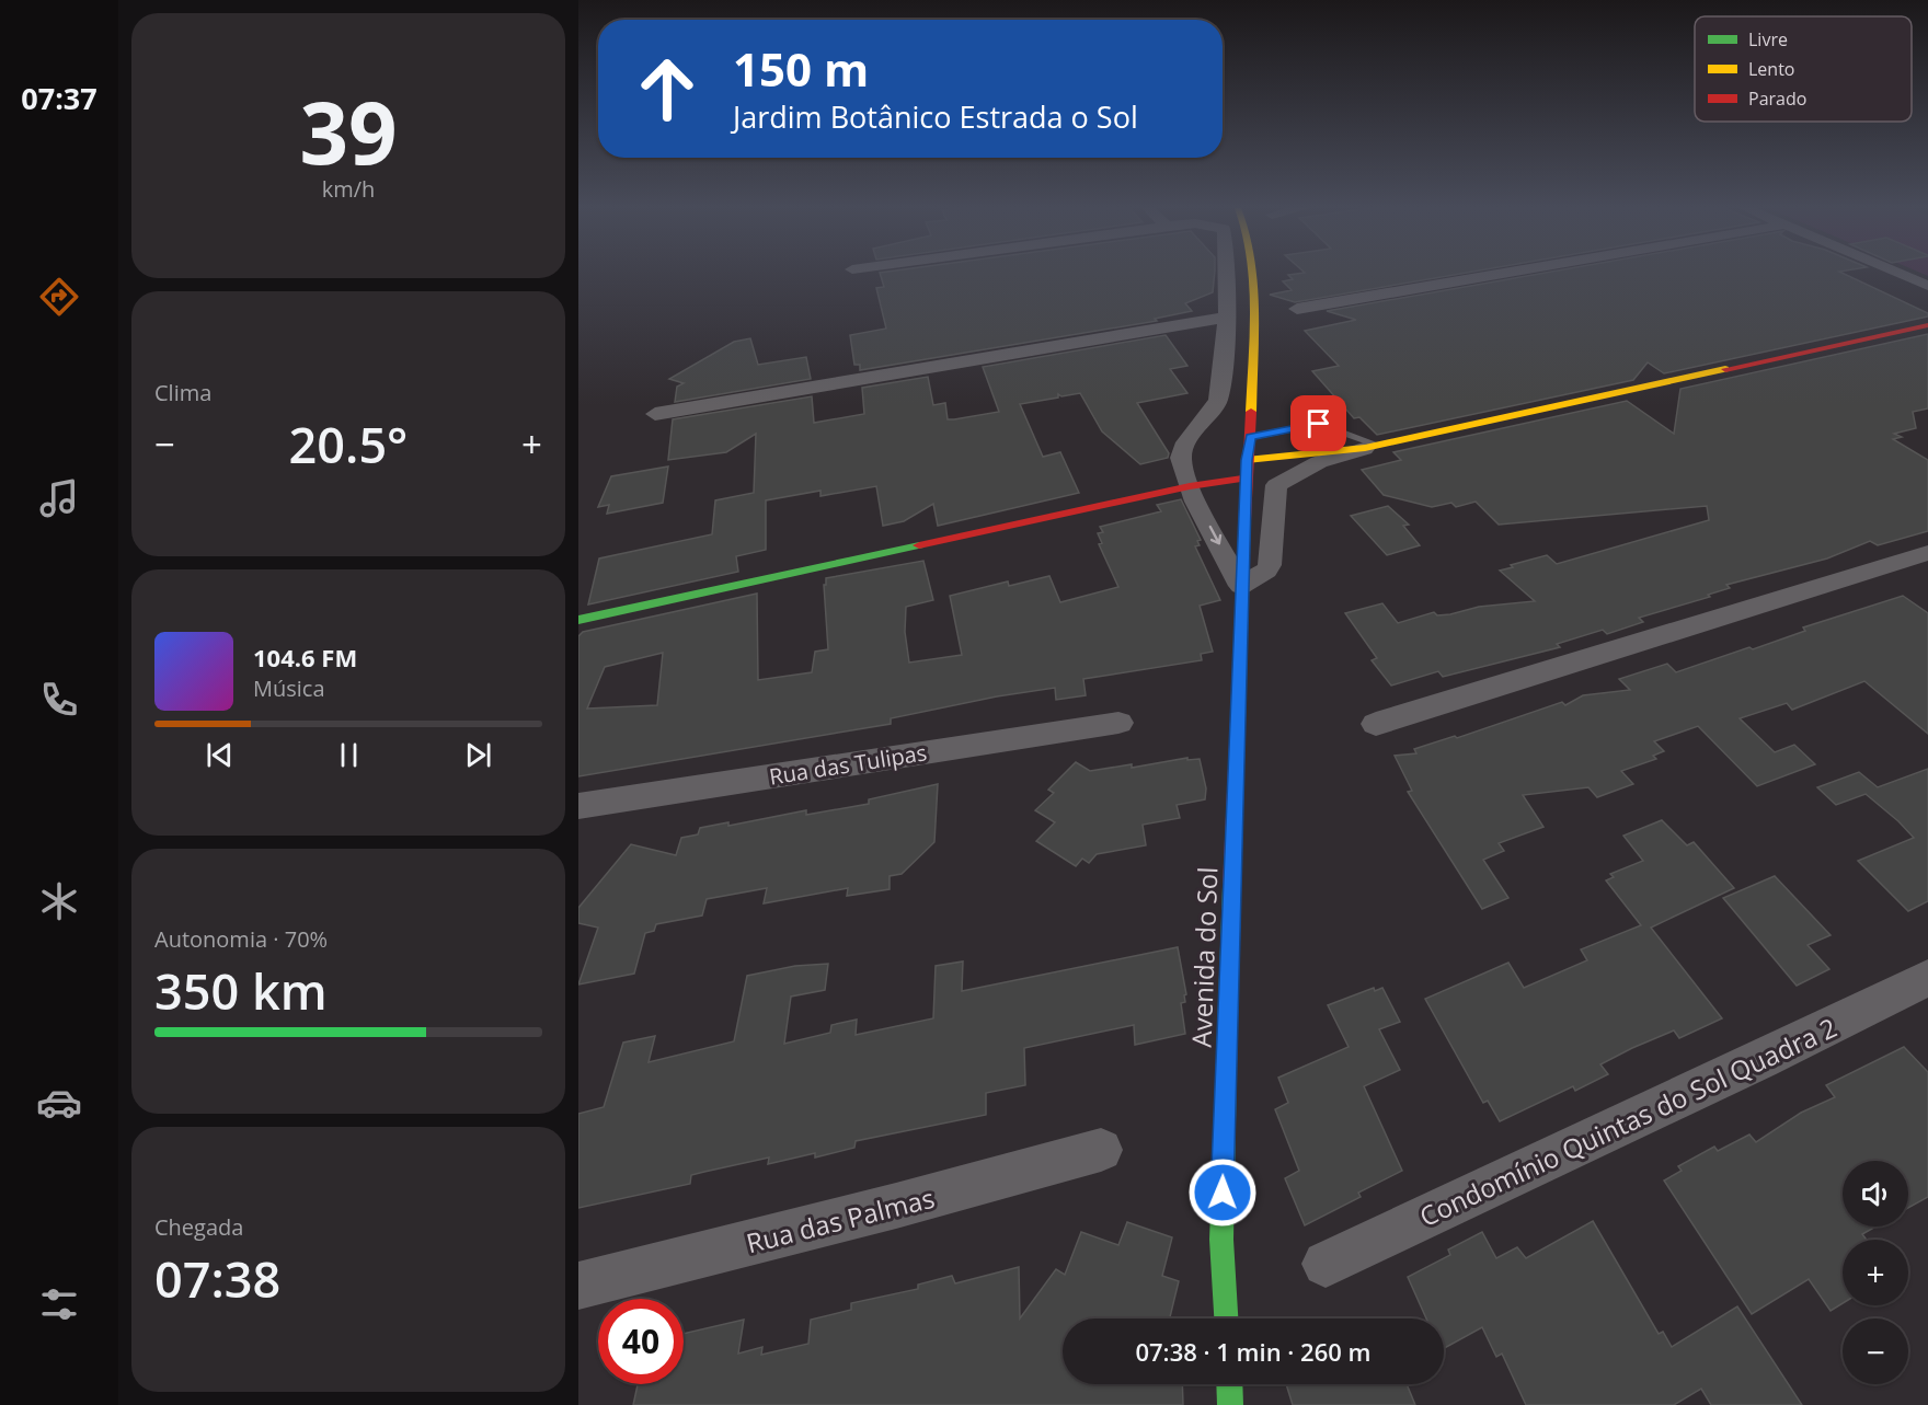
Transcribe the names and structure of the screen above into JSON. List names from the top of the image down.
{
  "streets": {
    "street": [
      "Rua das Tulipas",
      "Avenida do Sol",
      "Condomínio Quintas do Sol Quadra 2",
      "Rua das Palmas"
    ]
  },
  "legend": ["Livre", "Lento", "Parado"],
  "page": {
    "tabs": "07:37",
    "tile": [
      ["39", "km/h"],
      "Clima",
      ["Autonomia · 70%", "350 km"],
      ["Chegada", "07:38"]
    ],
    "turn": ["150 m", "Jardim Botânico Estrada o Sol"],
    "heat": ["−", "20.5°", "+"],
    "song": ["104.6 FM", "Música"],
    "map_buttons": ["+", "−"],
    "limit": "40",
    "trip": "07:38 · 1 min · 260 m"
  }
}
